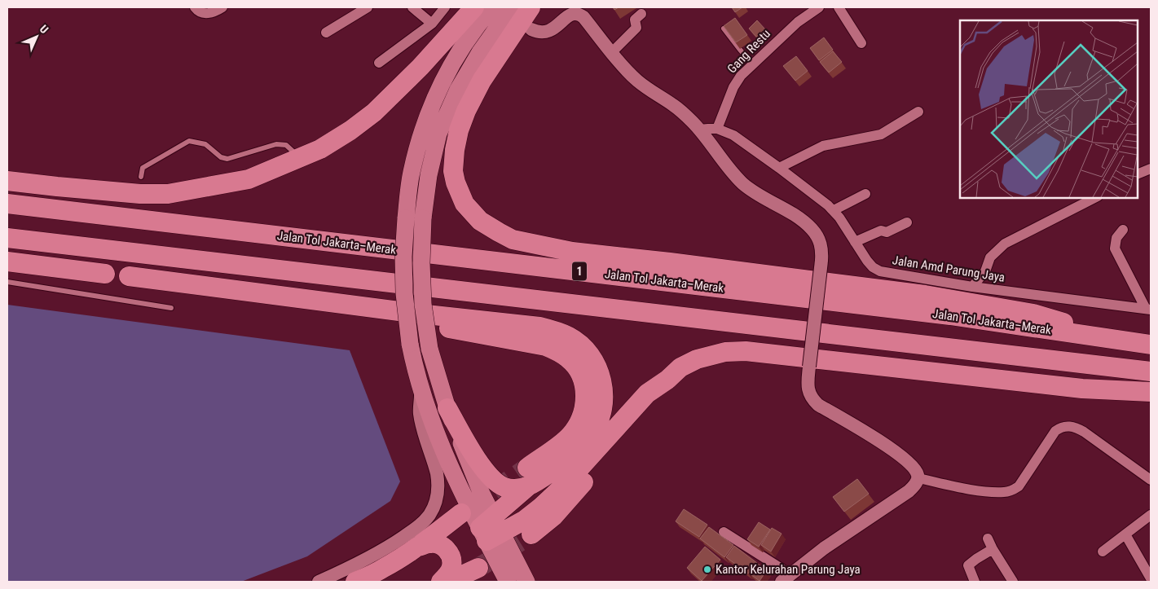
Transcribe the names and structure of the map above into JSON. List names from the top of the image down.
{
  "streets": {
    "highway": ["Jalan Tol Jakarta–Merak", "1"],
    "street": ["Gang Restu", "Jalan Amd Parung Jaya"]
  },
  "crossings": [
    ["Gang Restu", "Jalan Amd Parung Jaya"]
  ],
  "places": ["Kantor Kelurahan Parung Jaya"],
  "north": "top right"
}
